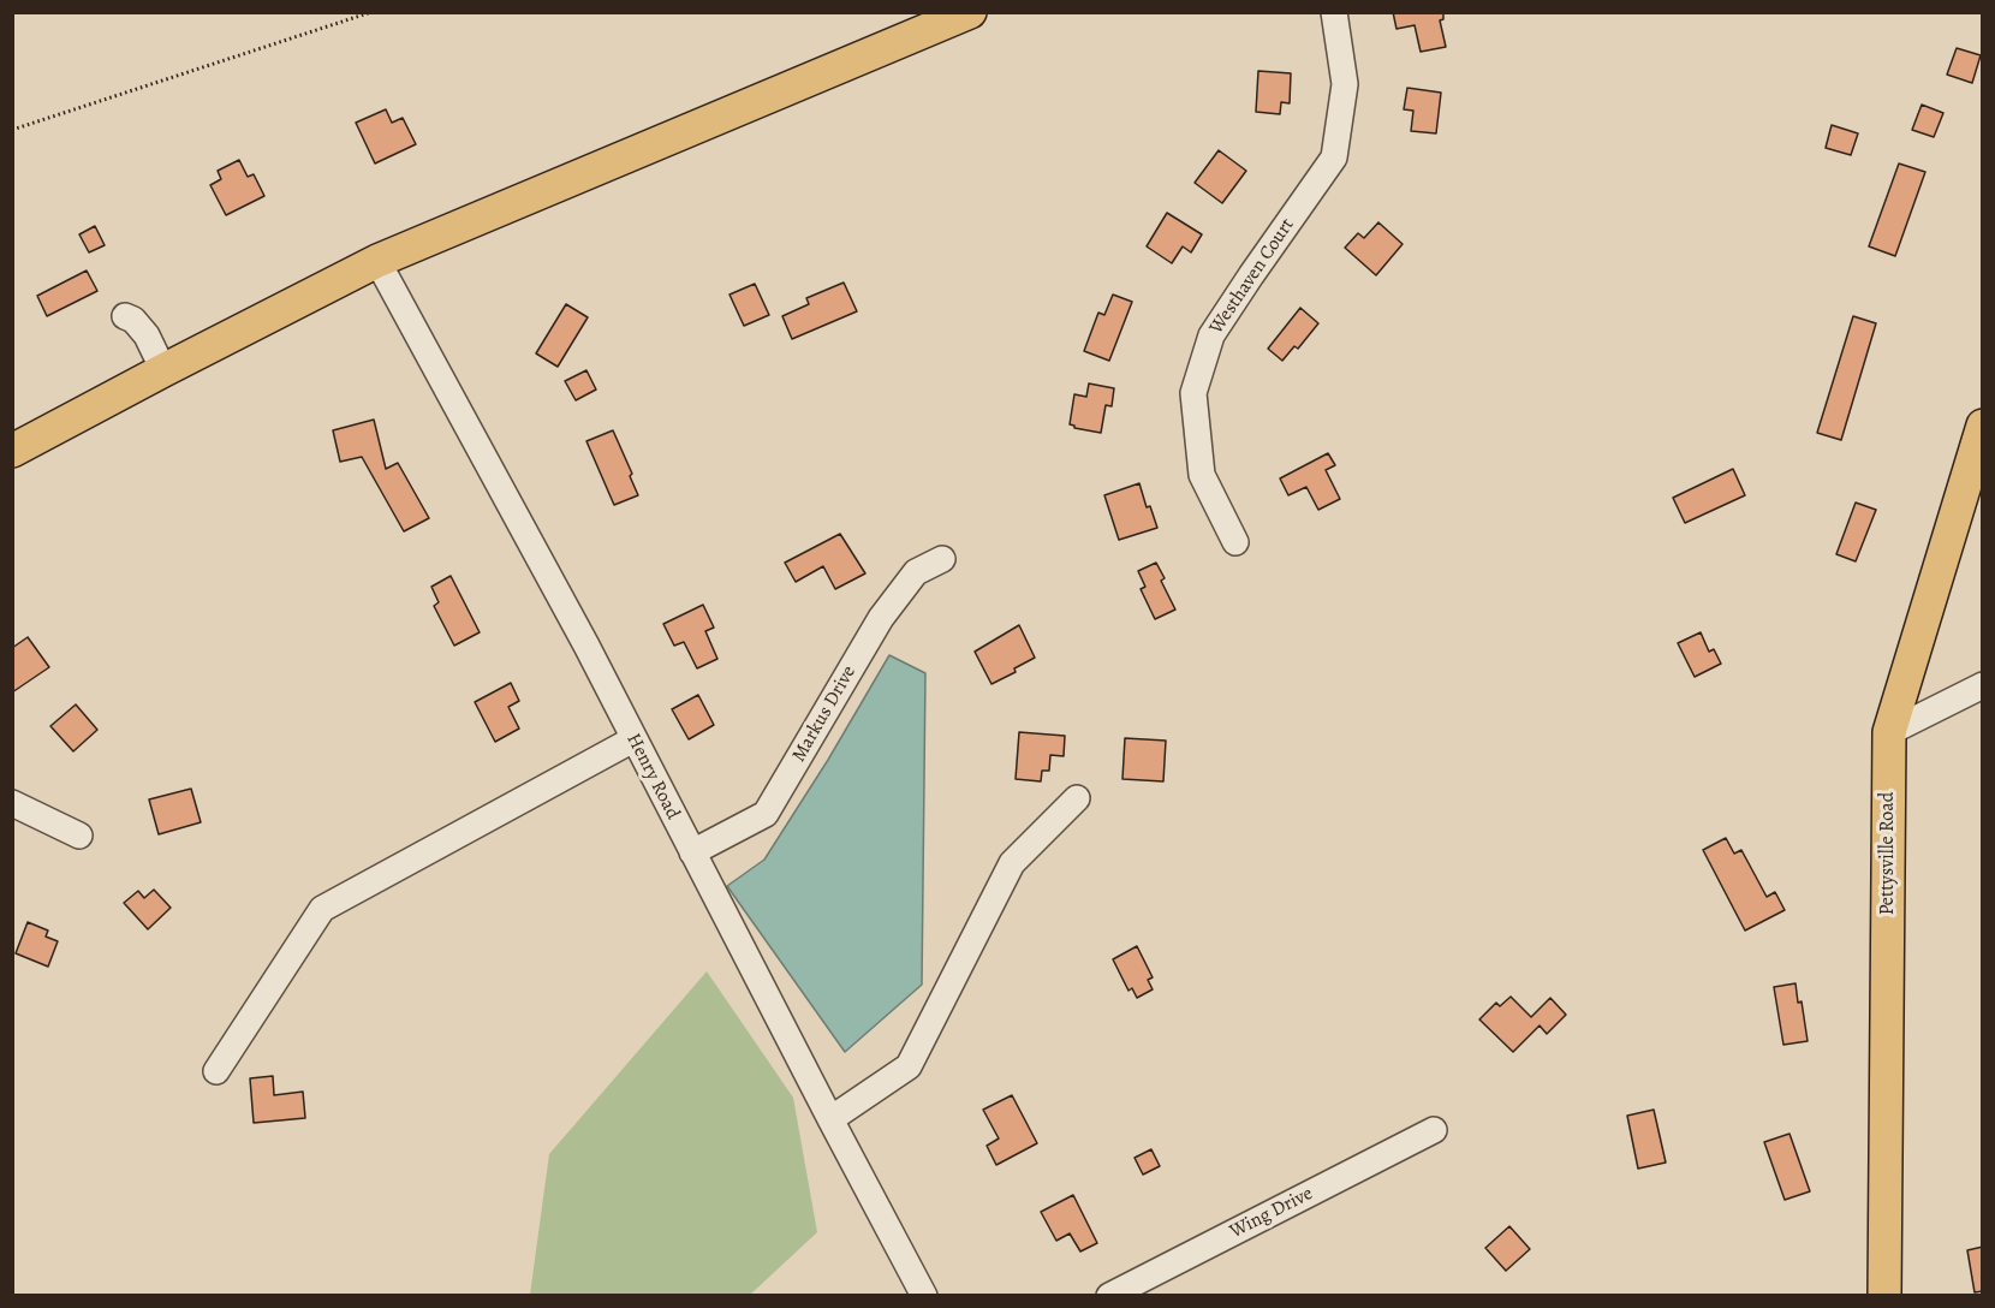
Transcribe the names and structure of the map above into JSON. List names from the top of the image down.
{
  "streets": {
    "main road": ["Pettysville Road"],
    "street": [
      "Westhaven Court",
      "Markus Drive",
      "Henry Road",
      "Wing Drive"
    ]
  },
  "crossings": [
    ["Markus Drive", "Henry Road"]
  ]
}
